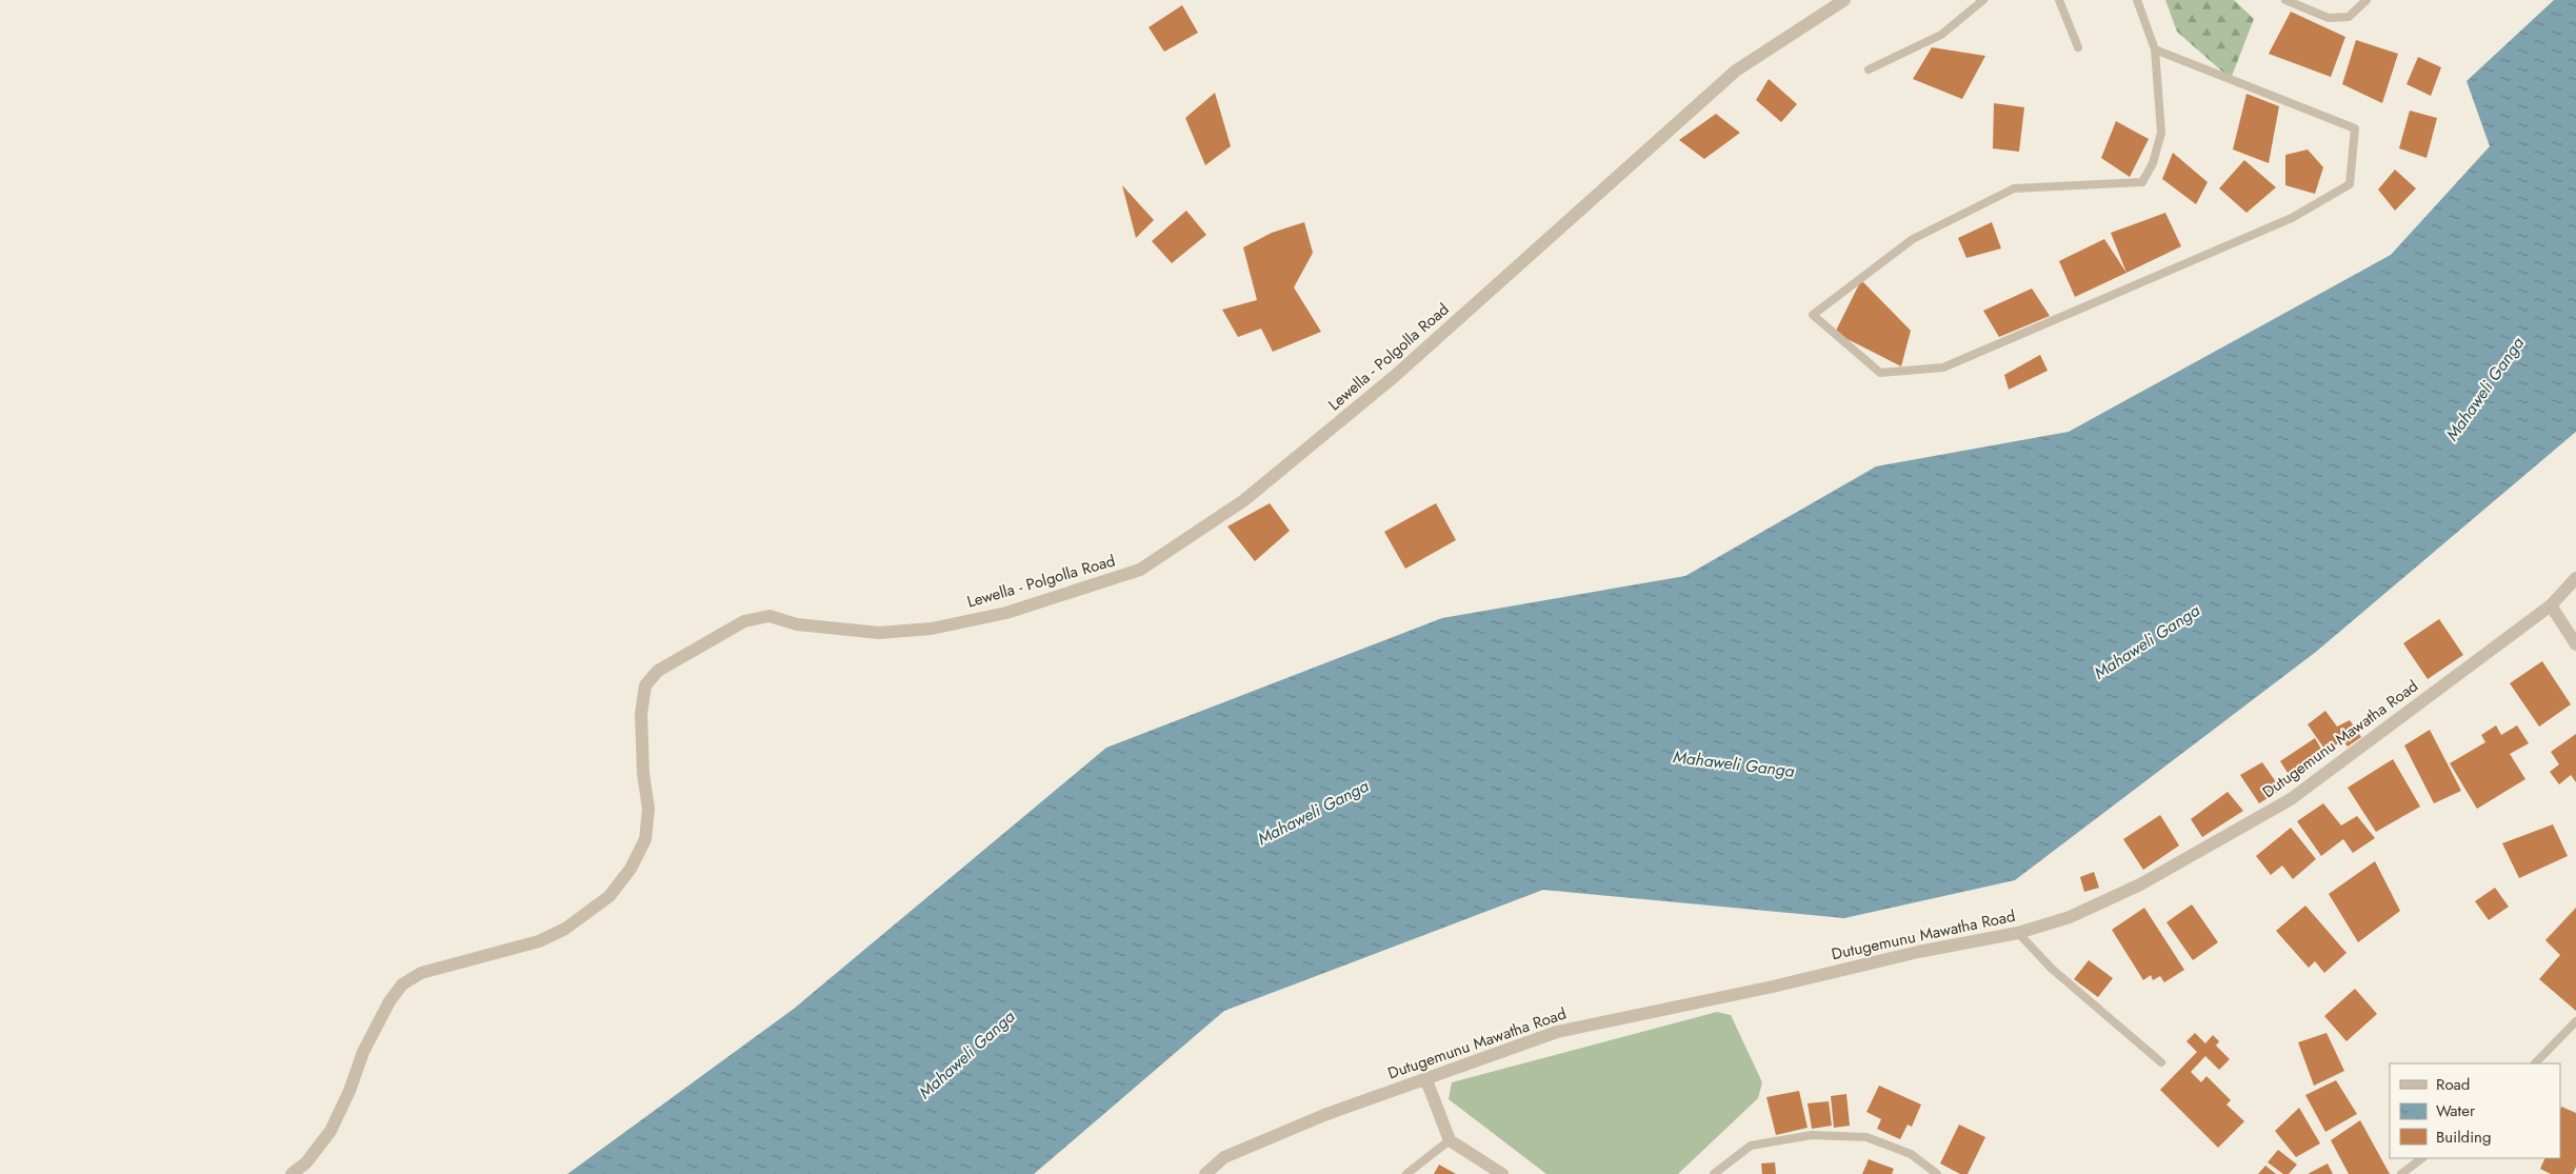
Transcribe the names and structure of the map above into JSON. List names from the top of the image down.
{
  "streets": {
    "street": ["Lewella - Polgolla Road", "Dutugemunu Mawatha Road"]
  },
  "water": ["Mahaweli Ganga"],
  "legend": ["Road", "Water", "Building"]
}
